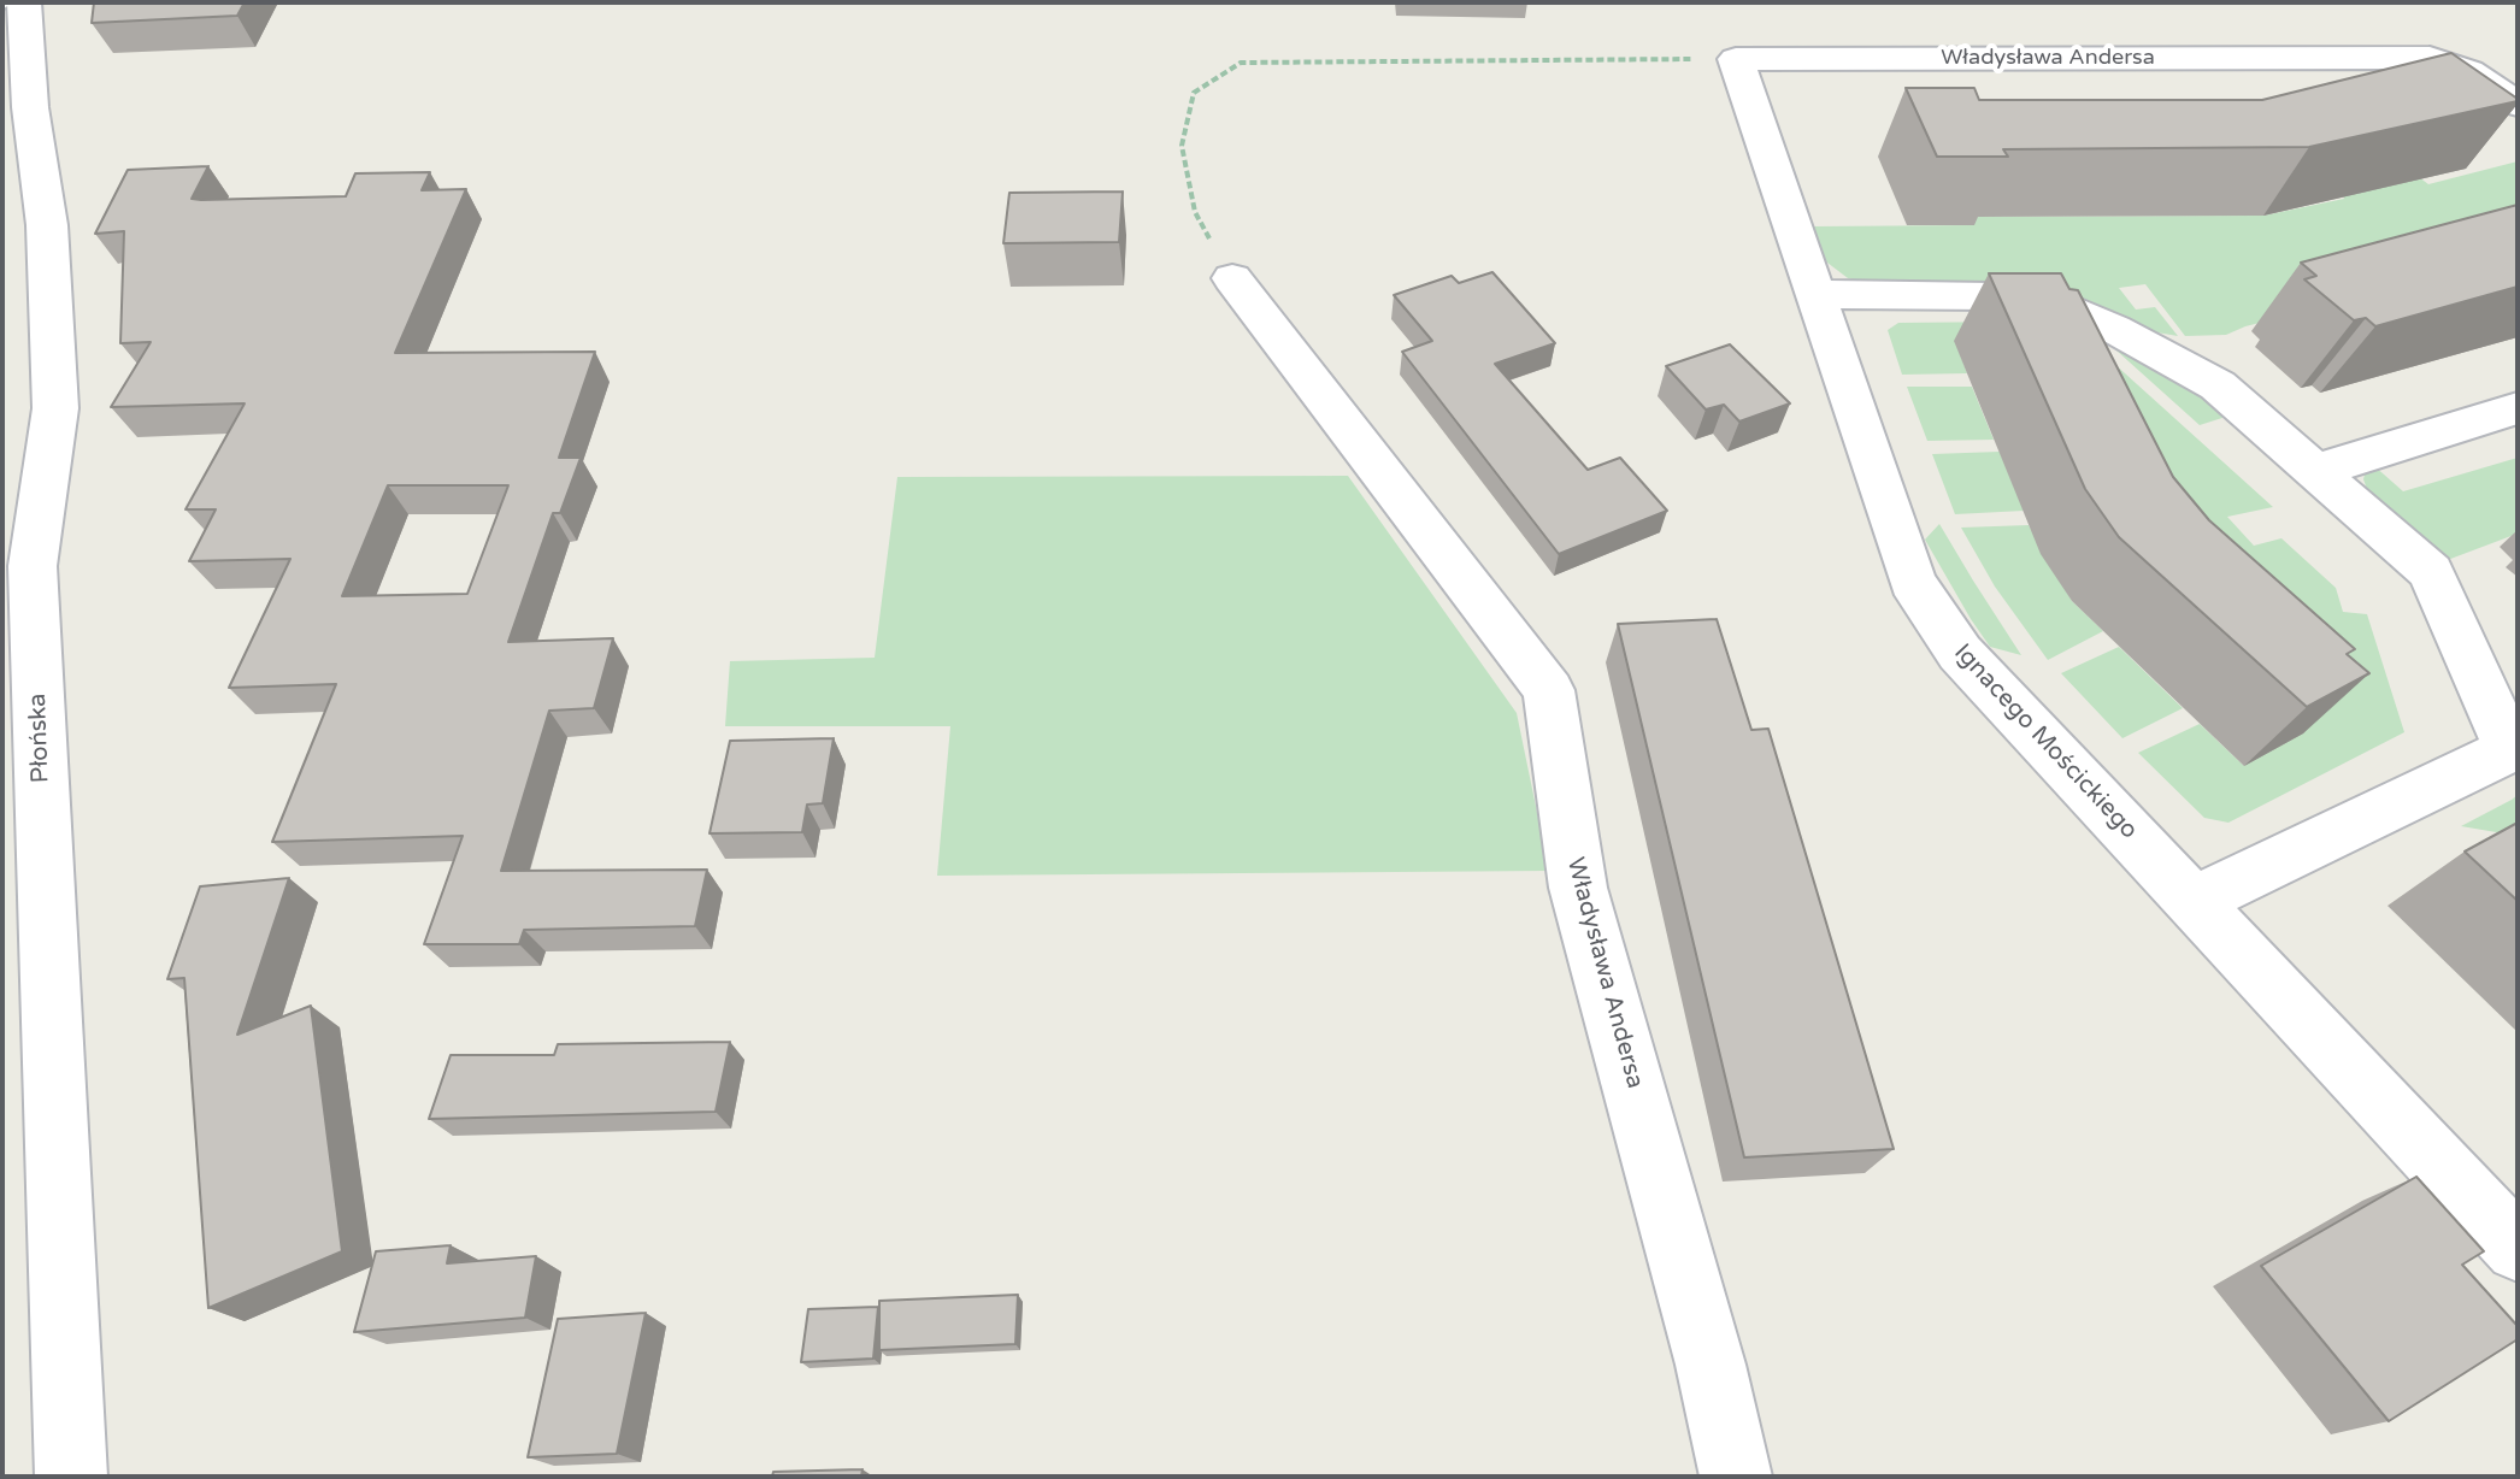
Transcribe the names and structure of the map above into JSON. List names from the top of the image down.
{
  "streets": {
    "street": ["Władysława Andersa", "Płońska", "Ignacego Mościckiego"]
  },
  "crossings": [
    ["Władysława Andersa", "Ignacego Mościckiego"]
  ]
}
